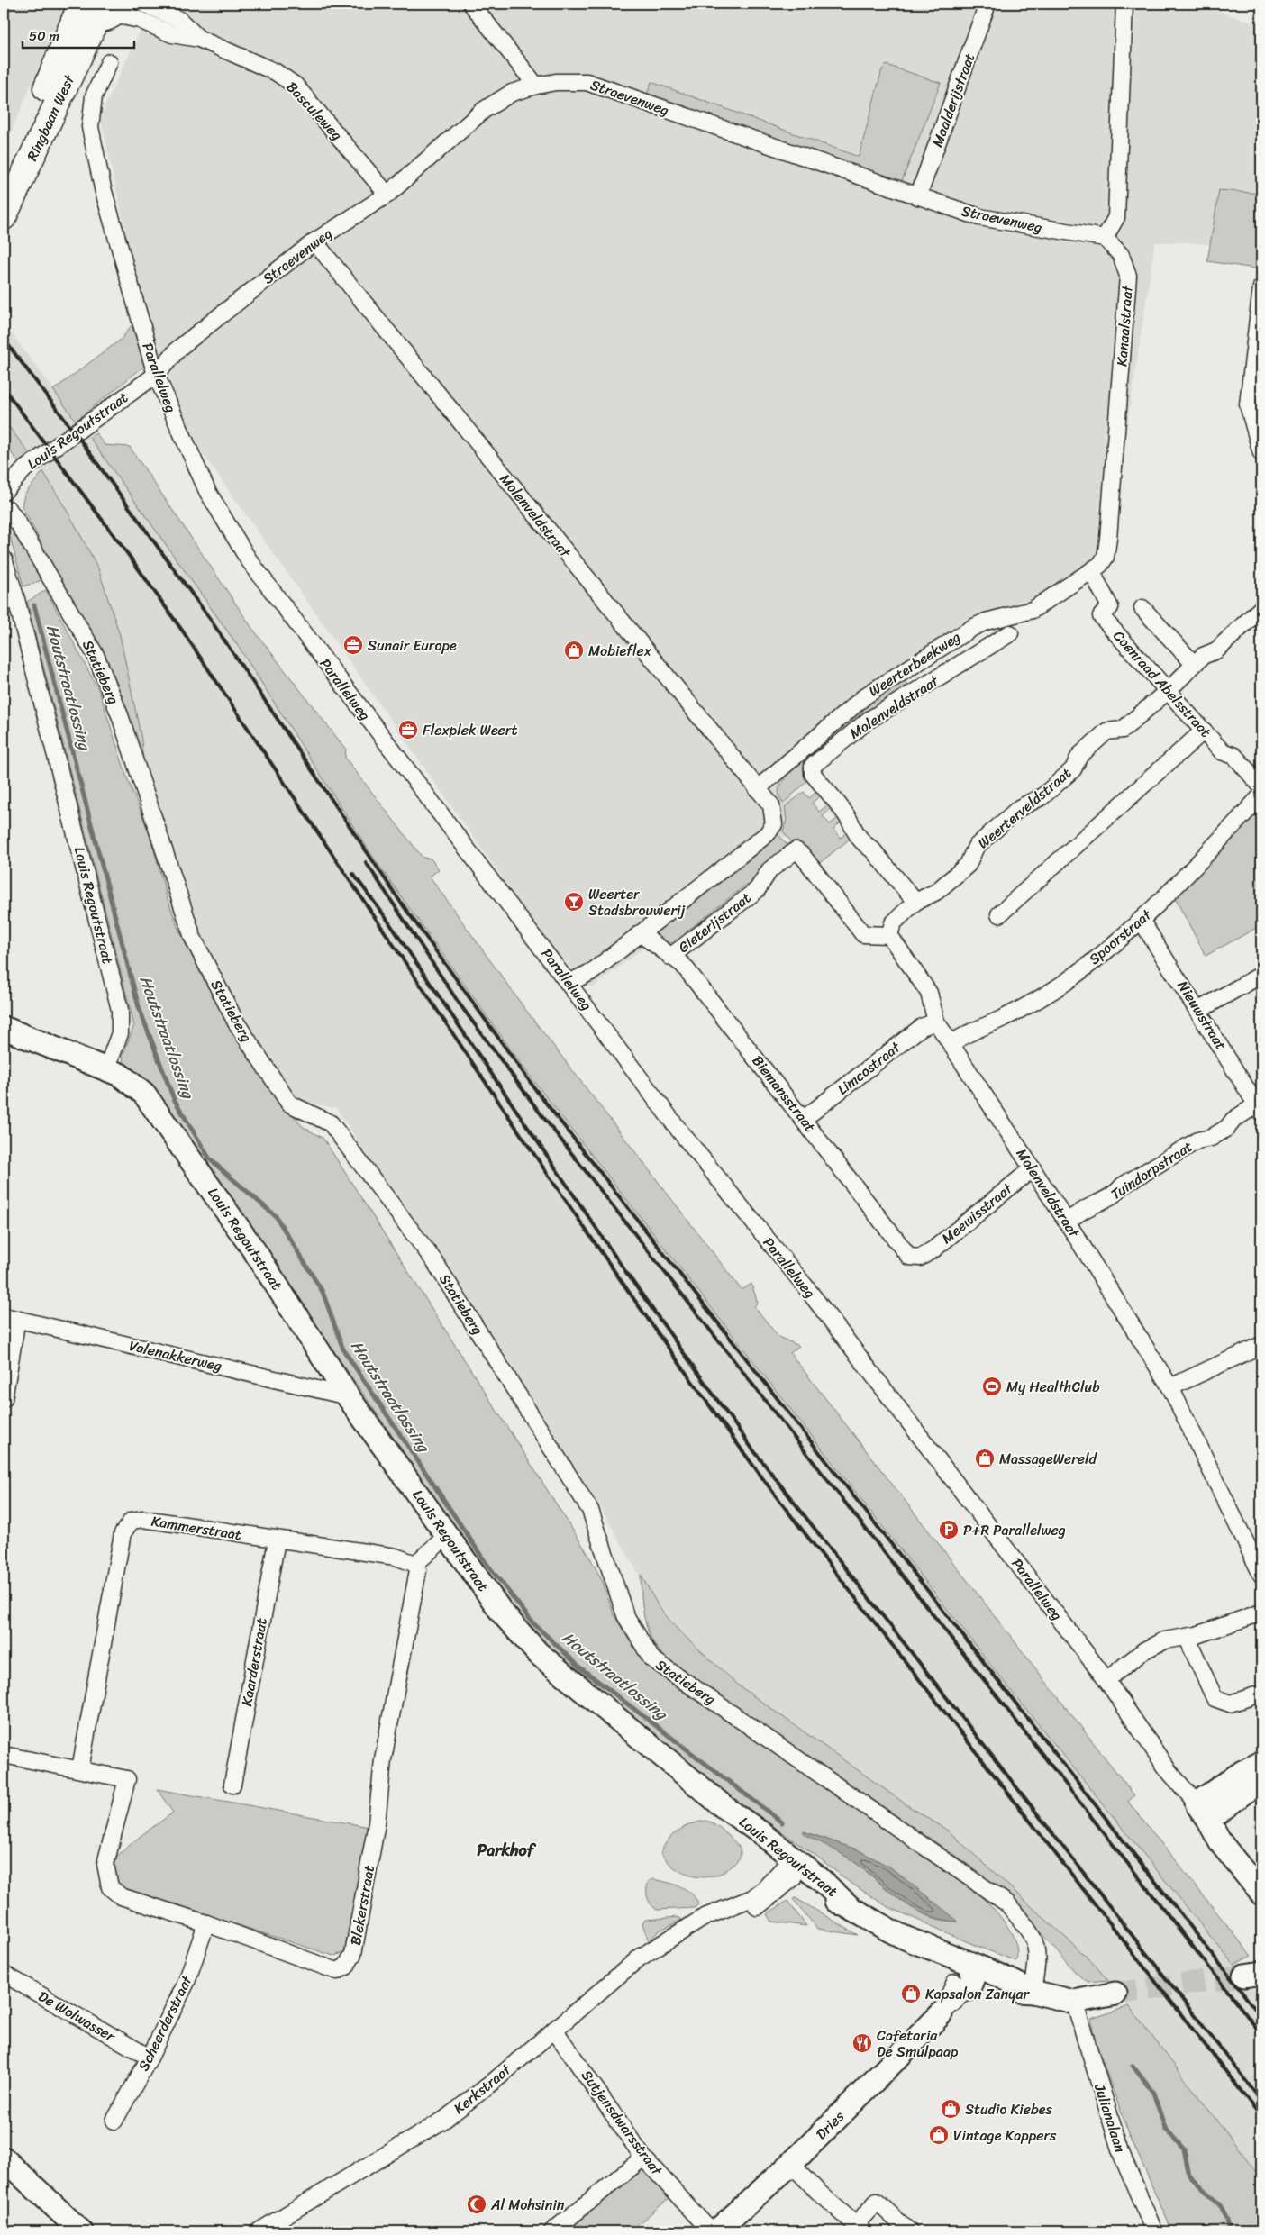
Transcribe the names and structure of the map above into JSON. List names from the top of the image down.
{
  "streets": {
    "main road": ["Ringbaan West"],
    "street": [
      "Straevenweg",
      "Maalderijstraat",
      "Basculeweg",
      "Kanaalstraat",
      "Parallelweg",
      "Louis Regoutstraat",
      "Molenveldstraat",
      "Weerterbeekweg",
      "Statieberg",
      "Coenraad Abelsstraat",
      "Weerterveldstraat",
      "Gieterijstraat",
      "Spoorstraat",
      "Nieuwstraat",
      "Limcostraat",
      "Biemansstraat",
      "Tuindorpstraat",
      "Meewisstraat",
      "Valenakkerweg",
      "Kammerstraat",
      "Kaarderstraat",
      "Blekerstraat",
      "De Wolwasser",
      "Scheerderstraat",
      "Kerkstraat",
      "Julianalaan",
      "Sutjensdwarsstraat",
      "Dries"
    ]
  },
  "crossings": [
    ["Straevenweg", "Maalderijstraat"],
    ["Straevenweg", "Basculeweg"],
    ["Straevenweg", "Kanaalstraat"],
    ["Straevenweg", "Parallelweg"],
    ["Straevenweg", "Louis Regoutstraat"],
    ["Straevenweg", "Molenveldstraat"],
    ["Basculeweg", "Ringbaan West"],
    ["Kanaalstraat", "Weerterbeekweg"],
    ["Kanaalstraat", "Coenraad Abelsstraat"],
    ["Parallelweg", "Louis Regoutstraat"],
    ["Parallelweg", "Molenveldstraat"],
    ["Louis Regoutstraat", "Statieberg"],
    ["Louis Regoutstraat", "Valenakkerweg"],
    ["Louis Regoutstraat", "Kerkstraat"],
    ["Louis Regoutstraat", "Julianalaan"],
    ["Louis Regoutstraat", "Dries"],
    ["Molenveldstraat", "Weerterbeekweg"],
    ["Molenveldstraat", "Weerterveldstraat"],
    ["Molenveldstraat", "Gieterijstraat"],
    ["Molenveldstraat", "Spoorstraat"],
    ["Molenveldstraat", "Limcostraat"],
    ["Molenveldstraat", "Biemansstraat"],
    ["Molenveldstraat", "Tuindorpstraat"],
    ["Molenveldstraat", "Meewisstraat"],
    ["Weerterbeekweg", "Coenraad Abelsstraat"],
    ["Coenraad Abelsstraat", "Weerterveldstraat"],
    ["Weerterveldstraat", "Gieterijstraat"],
    ["Gieterijstraat", "Biemansstraat"],
    ["Spoorstraat", "Nieuwstraat"],
    ["Nieuwstraat", "Tuindorpstraat"],
    ["Limcostraat", "Biemansstraat"],
    ["Biemansstraat", "Meewisstraat"],
    ["Kammerstraat", "Kaarderstraat"],
    ["Kammerstraat", "Blekerstraat"],
    ["Blekerstraat", "Scheerderstraat"],
    ["De Wolwasser", "Scheerderstraat"],
    ["Kerkstraat", "Sutjensdwarsstraat"]
  ],
  "districts": ["Parkhof"],
  "water": ["Houtstraatlossing"],
  "places": {
    "office": ["Sunair Europe", "Flexplek Weert"],
    "shop": [
      "Mobieflex",
      "MassageWereld",
      "Kapsalon Zanyar",
      "Studio Kiebes",
      "Vintage Kappers"
    ],
    "bar": ["Weerter Stadsbrouwerij"],
    "sports": ["My HealthClub"],
    "parking": ["P+R Parallelweg"],
    "restaurant": ["Cafetaria De Smulpaap"],
    "mosque": ["Al Mohsinin"]
  },
  "scale_bar": "50 m"
}
